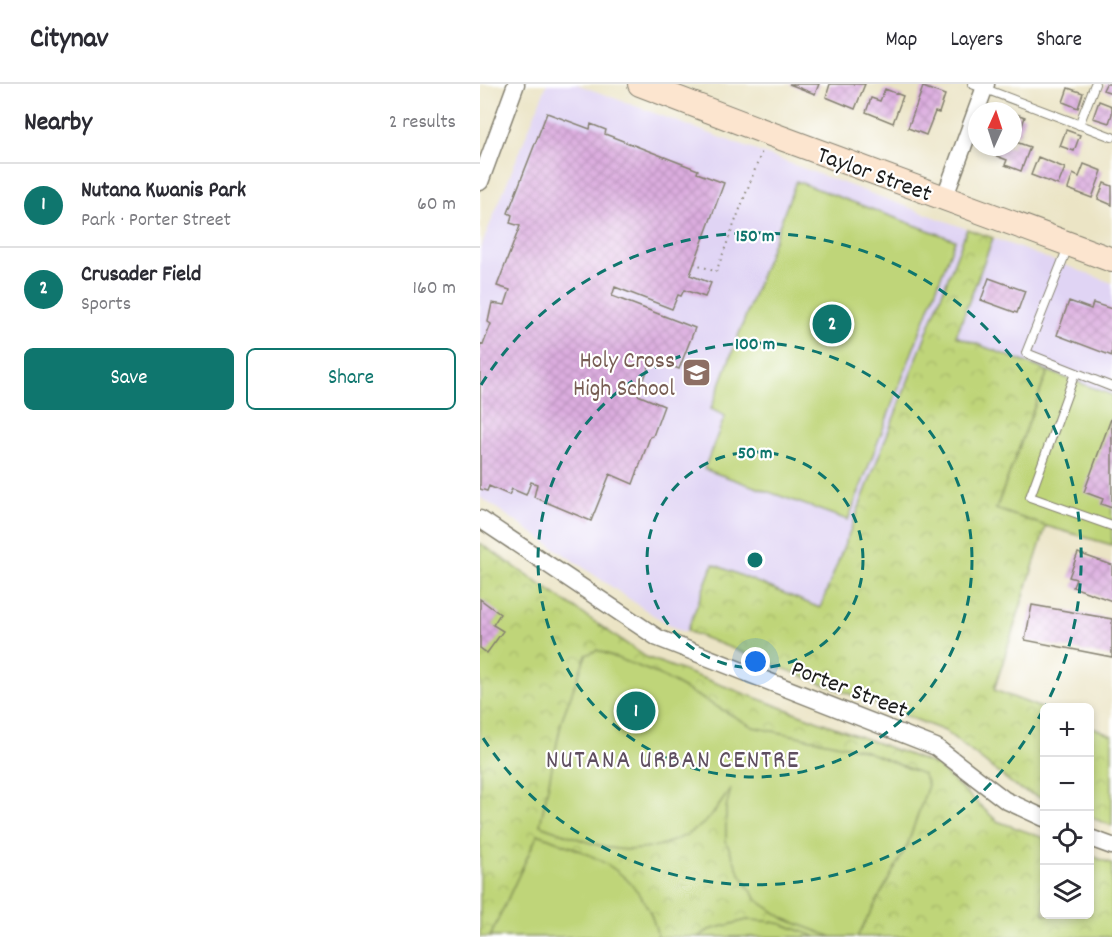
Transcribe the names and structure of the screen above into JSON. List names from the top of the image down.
{
  "streets": {
    "main road": ["Taylor Street"],
    "street": ["Porter Street"]
  },
  "districts": ["NUTANA URBAN CENTRE"],
  "places": {
    "school or university": ["Holy Cross High School"]
  },
  "north": "top",
  "page": {
    "header": "Citynav",
    "nav": ["Map", "Layers", "Share"],
    "heading": ["Nearby", "2 results"],
    "list": [
      {
        "mark": "1",
        "name": "Nutana Kwanis Park",
        "note": "Park · Porter Street",
        "value": "60 m"
      },
      {
        "mark": "2",
        "name": "Crusader Field",
        "note": "Sports",
        "value": "160 m"
      }
    ],
    "pins": ["2", "1"],
    "buttons": ["Save", "Share"],
    "map_buttons": ["+", "−"]
  },
  "rings": ["150 m", "100 m", "50 m"]
}
